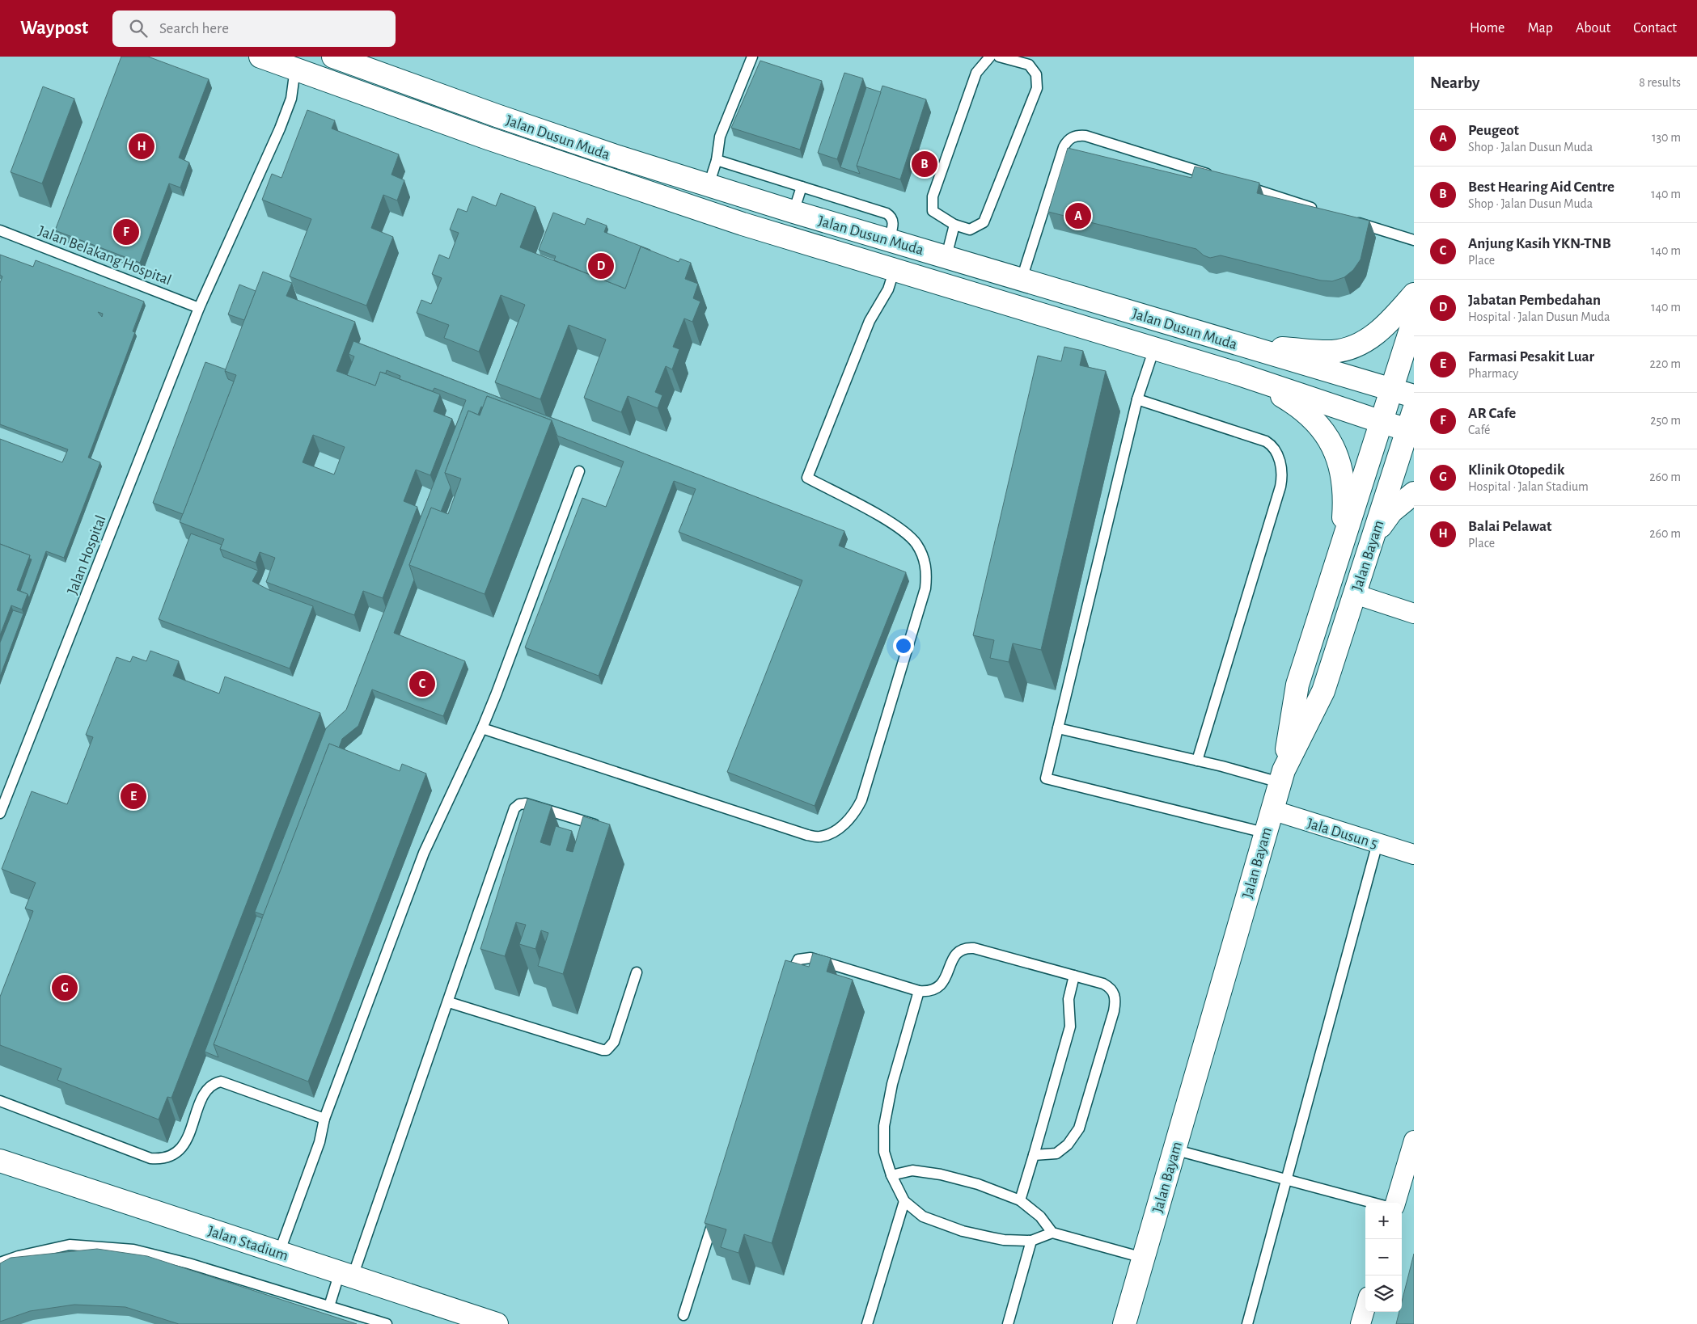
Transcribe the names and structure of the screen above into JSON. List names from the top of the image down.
{
  "streets": {
    "main road": ["Jalan Dusun Muda", "Jalan Bayam", "Jalan Stadium"],
    "street": ["Jala Dusun 5"],
    "lane": ["Jalan Belakang Hospital", "Jalan Hospital"]
  },
  "crossings": [
    ["Jalan Belakang Hospital", "Jalan Hospital"],
    ["Jalan Bayam", "Jala Dusun 5"]
  ],
  "page": {
    "header": "Waypost",
    "search": "Search here",
    "nav": [
      "Home",
      "Map",
      "About",
      "Contact"
    ],
    "heading": ["Nearby", "8 results"],
    "list": [
      {
        "mark": "A",
        "name": "Peugeot",
        "note": "Shop · Jalan Dusun Muda",
        "value": "130 m"
      },
      {
        "mark": "B",
        "name": "Best Hearing Aid Centre",
        "note": "Shop · Jalan Dusun Muda",
        "value": "140 m"
      },
      {
        "mark": "C",
        "name": "Anjung Kasih YKN-TNB",
        "note": "Place",
        "value": "140 m"
      },
      {
        "mark": "D",
        "name": "Jabatan Pembedahan",
        "note": "Hospital · Jalan Dusun Muda",
        "value": "140 m"
      },
      {
        "mark": "E",
        "name": "Farmasi Pesakit Luar",
        "note": "Pharmacy",
        "value": "220 m"
      },
      {
        "mark": "F",
        "name": "AR Cafe",
        "note": "Café",
        "value": "250 m"
      },
      {
        "mark": "G",
        "name": "Klinik Otopedik",
        "note": "Hospital · Jalan Stadium",
        "value": "260 m"
      },
      {
        "mark": "H",
        "name": "Balai Pelawat",
        "note": "Place",
        "value": "260 m"
      }
    ],
    "pins": [
      "H",
      "B",
      "A",
      "F",
      "D",
      "C",
      "E",
      "G"
    ],
    "map_buttons": ["+", "−"]
  }
}
